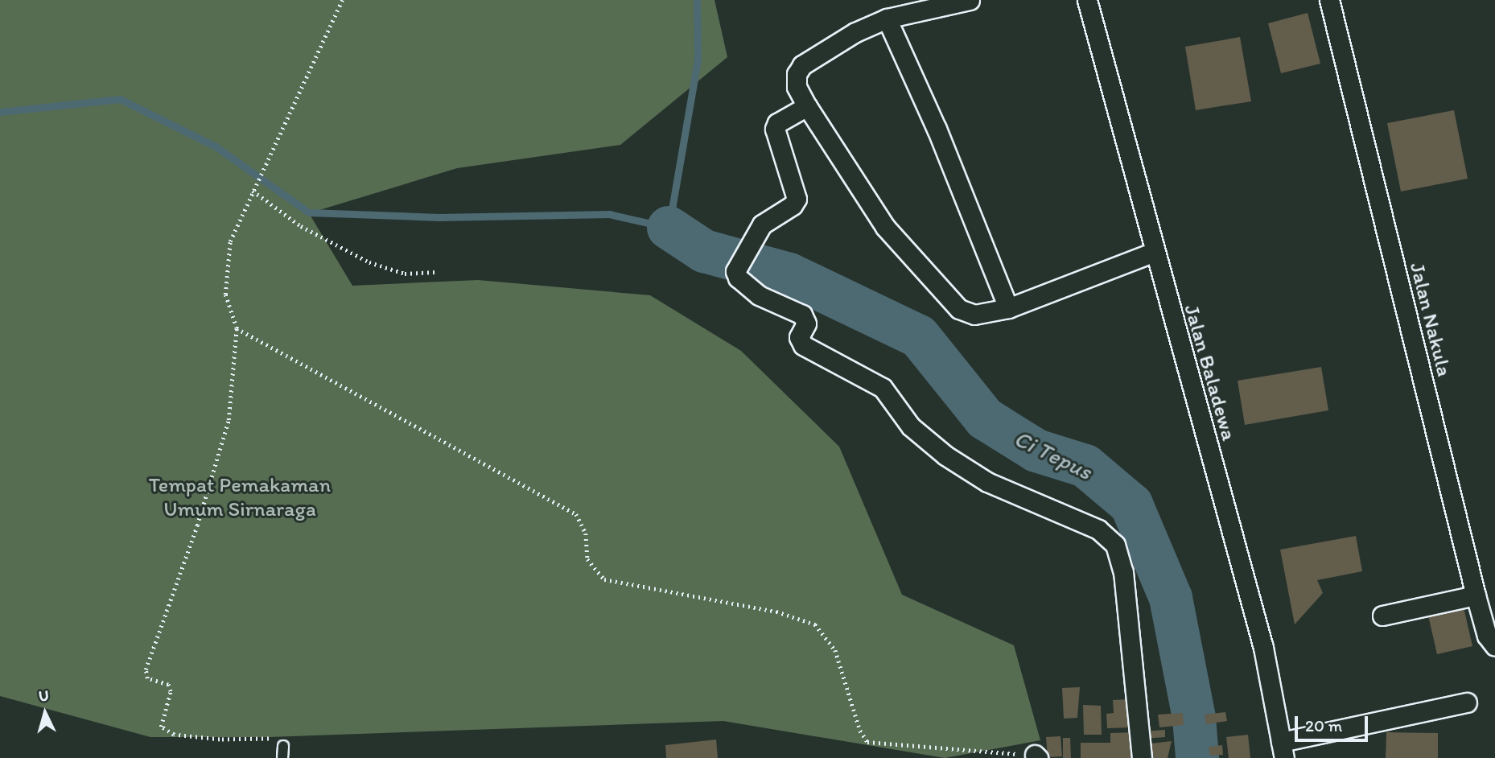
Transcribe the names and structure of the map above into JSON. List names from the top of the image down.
{
  "streets": {
    "street": ["Jalan Nakula", "Jalan Baladewa"]
  },
  "water": ["Ci Tepus"],
  "parks": ["Tempat Pemakaman Umum Sirnaraga"],
  "scale_bar": "20 m",
  "north": "top"
}
